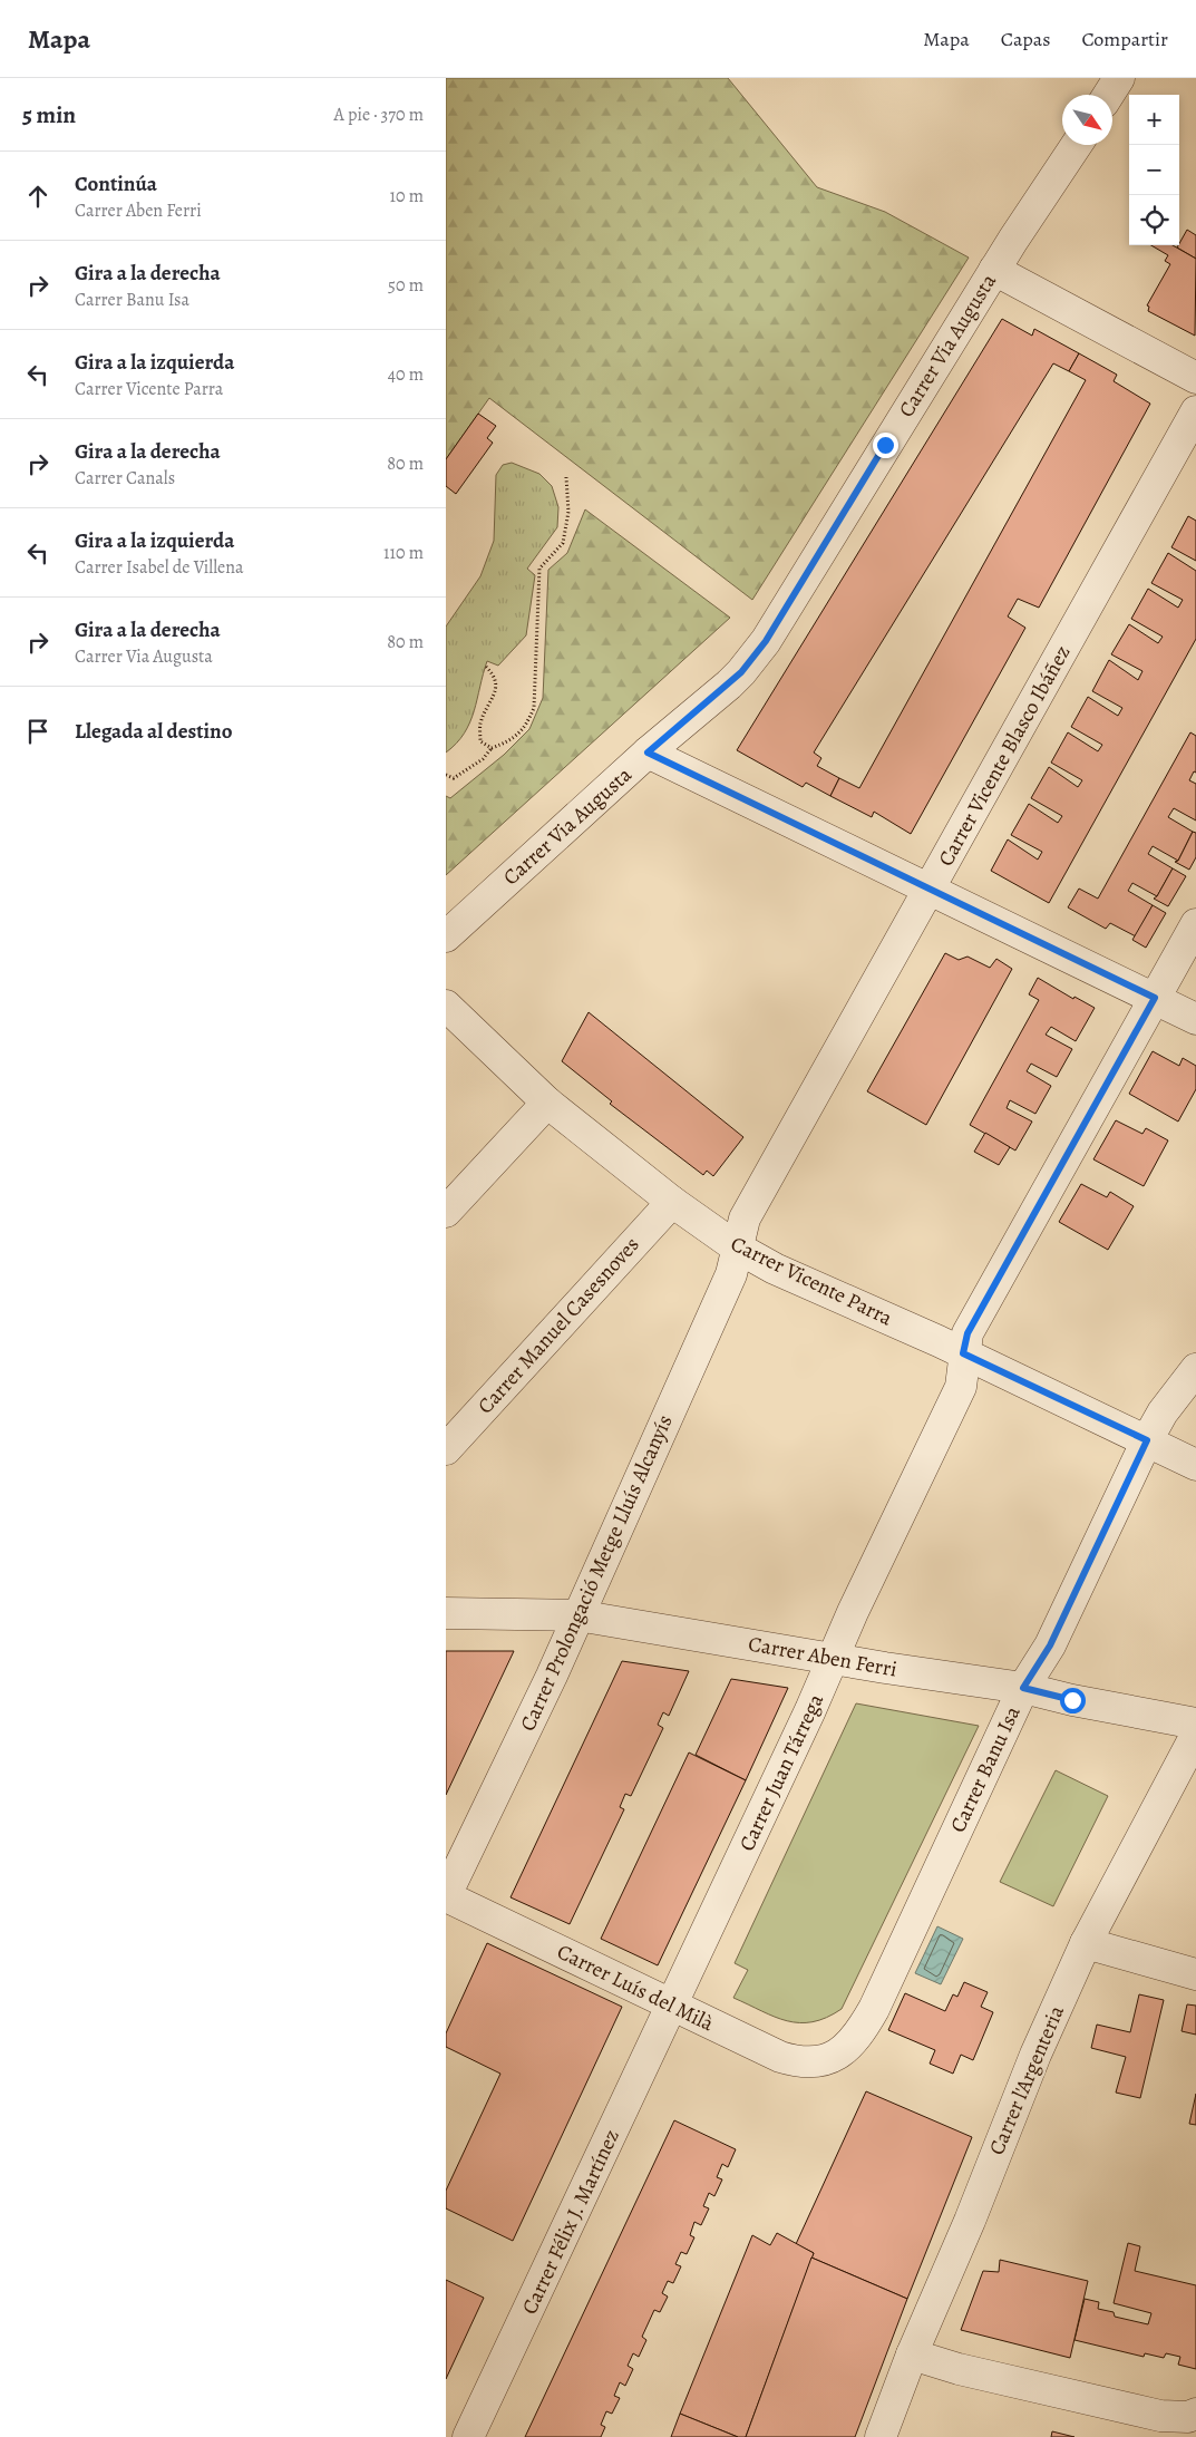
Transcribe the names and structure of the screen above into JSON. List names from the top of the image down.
{
  "streets": {
    "street": [
      "Carrer Via Augusta",
      "Carrer Vicente Blasco Ibáñez",
      "Carrer Vicente Parra",
      "Carrer Manuel Casesnoves",
      "Carrer Prolongació Metge Lluís Alcanyís",
      "Carrer Aben Ferri",
      "Carrer Banu Isa",
      "Carrer Juan Tárrega",
      "Carrer Luís del Milà",
      "Carrer l'Argenteria",
      "Carrer Félix J. Martínez"
    ]
  },
  "crossings": [
    ["Carrer Vicente Blasco Ibáñez", "Carrer Vicente Parra"],
    ["Carrer Vicente Blasco Ibáñez", "Carrer Prolongació Metge Lluís Alcanyís"],
    ["Carrer Vicente Parra", "Carrer Manuel Casesnoves"],
    ["Carrer Vicente Parra", "Carrer Prolongació Metge Lluís Alcanyís"],
    ["Carrer Vicente Parra", "Carrer Banu Isa"],
    ["Carrer Vicente Parra", "Carrer Juan Tárrega"],
    ["Carrer Prolongació Metge Lluís Alcanyís", "Carrer Aben Ferri"],
    ["Carrer Prolongació Metge Lluís Alcanyís", "Carrer Luís del Milà"],
    ["Carrer Aben Ferri", "Carrer Banu Isa"],
    ["Carrer Aben Ferri", "Carrer Juan Tárrega"],
    ["Carrer Banu Isa", "Carrer Luís del Milà"],
    ["Carrer Juan Tárrega", "Carrer Luís del Milà"],
    ["Carrer Juan Tárrega", "Carrer Félix J. Martínez"],
    ["Carrer Luís del Milà", "Carrer Félix J. Martínez"]
  ],
  "north": "bottom right",
  "page": {
    "header": "Mapa",
    "nav": ["Mapa", "Capas", "Compartir"],
    "heading": ["5 min", "A pie · 370 m"],
    "map_buttons": ["+", "−"],
    "list": [
      ["Continúa", "Carrer Aben Ferri", "10 m"],
      ["Gira a la derecha", "Carrer Banu Isa", "50 m"],
      ["Gira a la izquierda", "Carrer Vicente Parra", "40 m"],
      ["Gira a la derecha", "Carrer Canals", "80 m"],
      ["Gira a la izquierda", "Carrer Isabel de Villena", "110 m"],
      ["Gira a la derecha", "Carrer Via Augusta", "80 m"],
      "Llegada al destino"
    ]
  }
}
